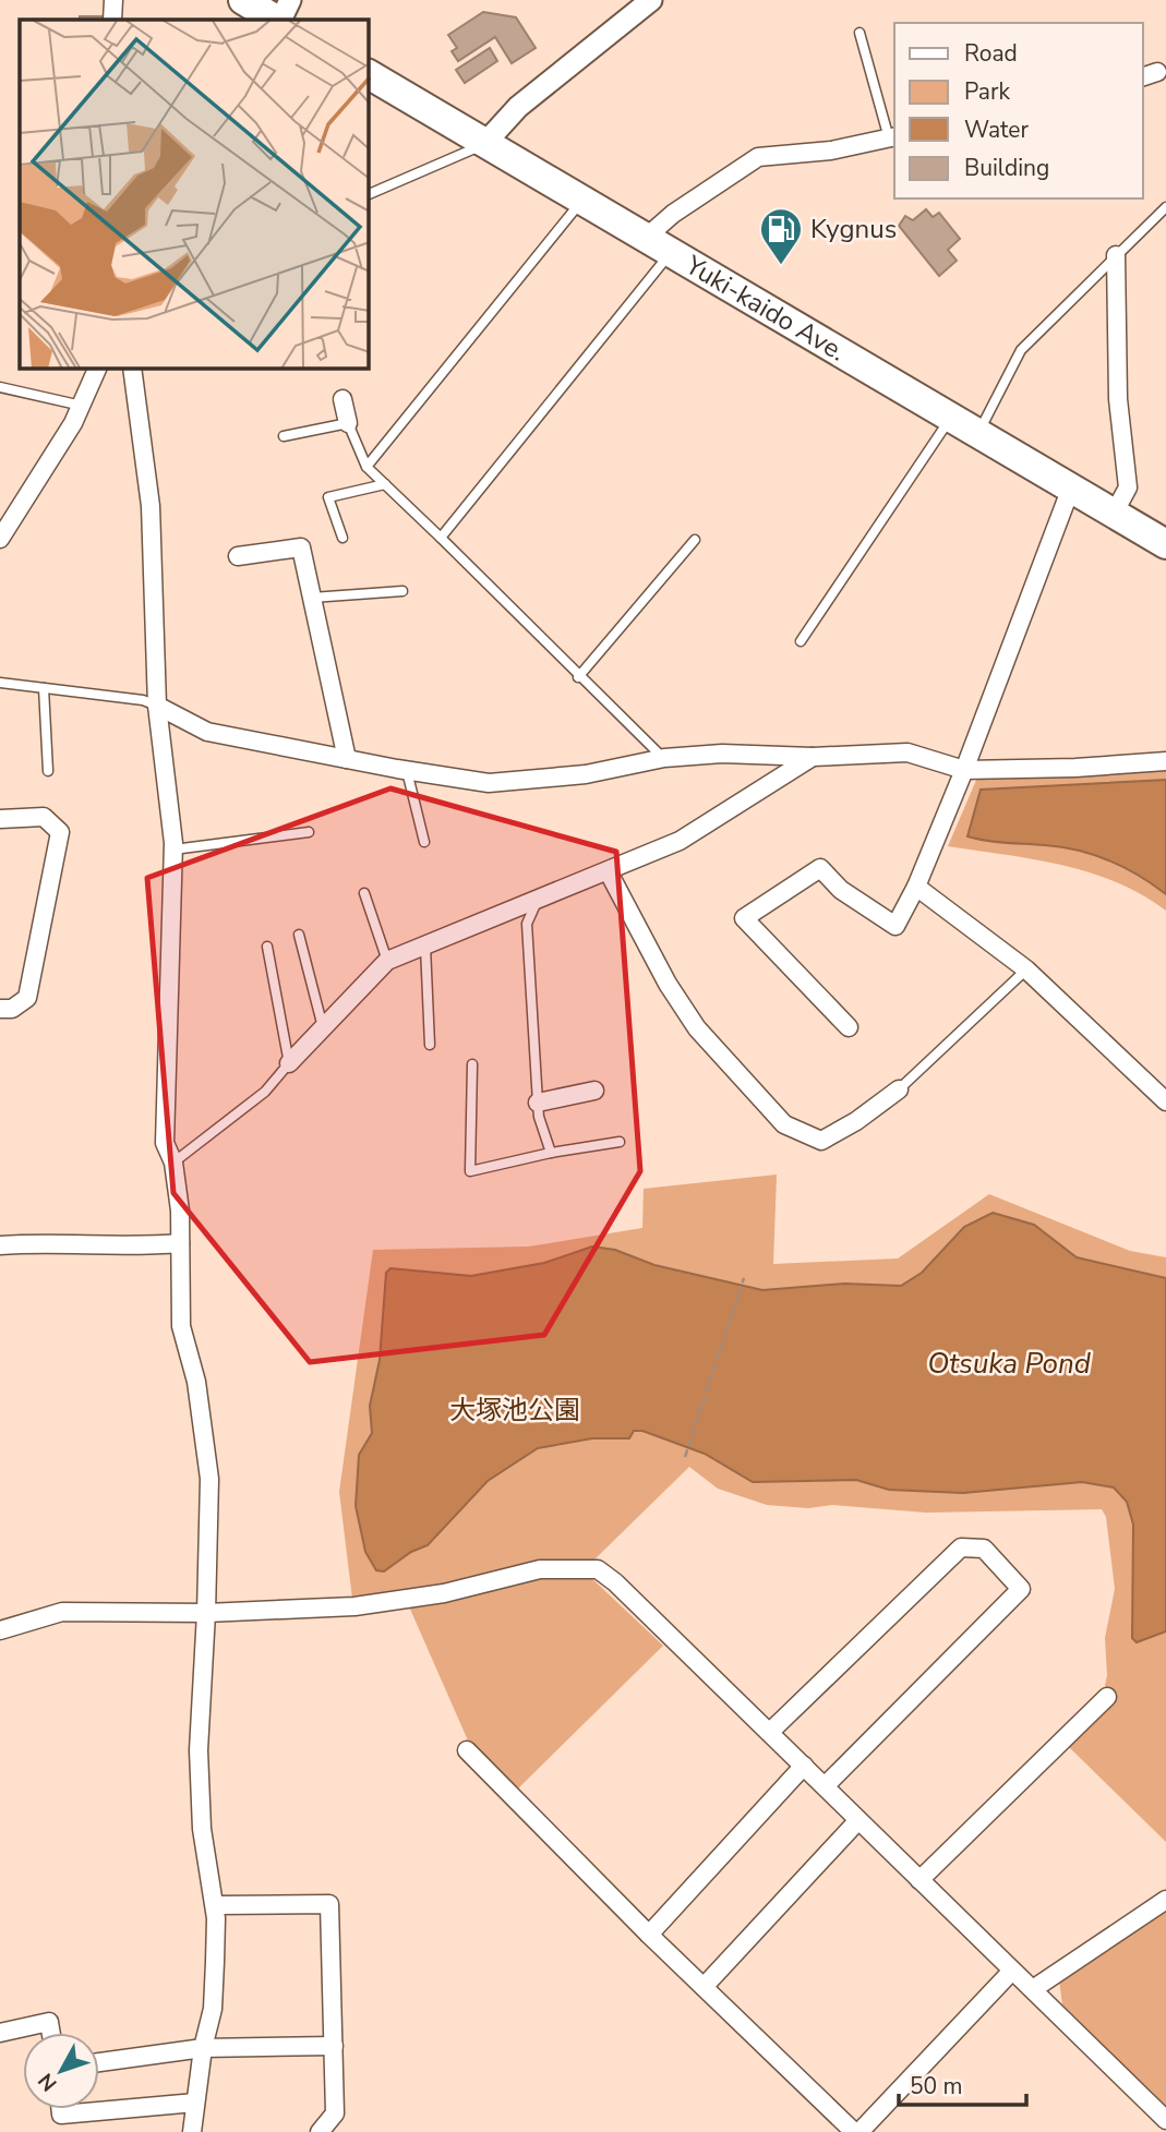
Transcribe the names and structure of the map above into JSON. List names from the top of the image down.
{
  "streets": {
    "highway": ["Yuki-kaido Ave."]
  },
  "water": ["Otsuka Pond"],
  "parks": ["大塚池公園"],
  "places": {
    "fuel station": ["Kygnus"]
  },
  "legend": [
    "Road",
    "Park",
    "Water",
    "Building"
  ],
  "scale_bar": "50 m",
  "north": "bottom left"
}
